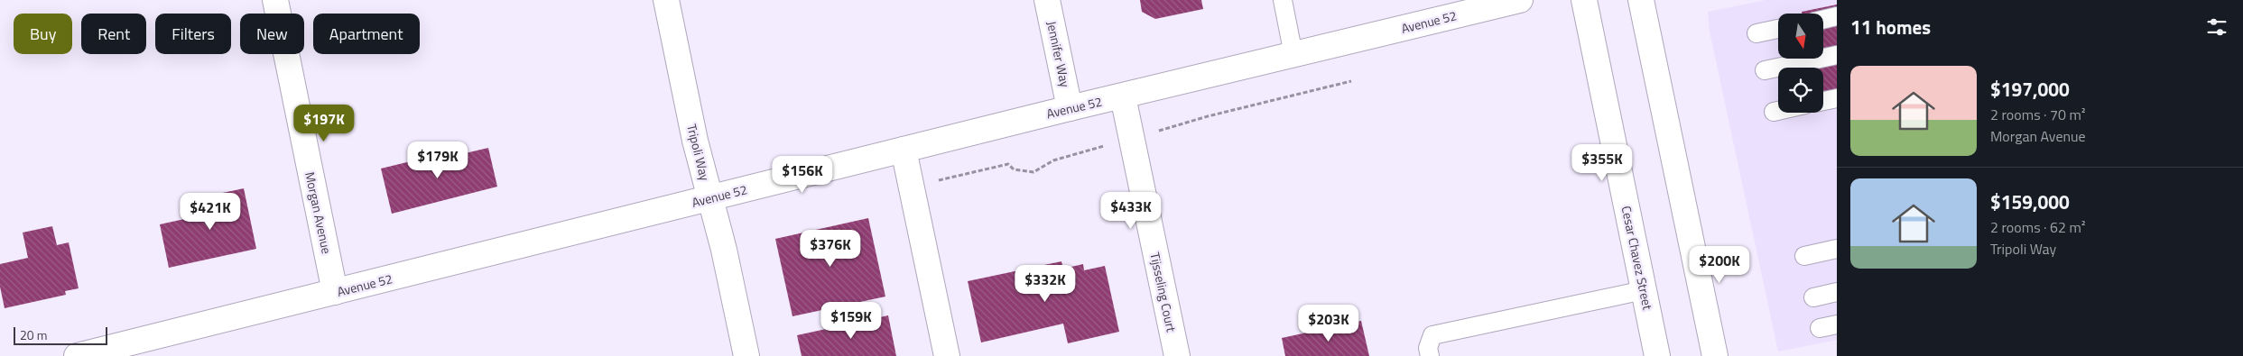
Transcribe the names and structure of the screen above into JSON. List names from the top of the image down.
{
  "streets": {
    "main road": [
      "Avenue 52",
      "Jennifer Way",
      "Tripoli Way",
      "Morgan Avenue",
      "Cesar Chavez Street",
      "Tijsseling Court"
    ]
  },
  "crossings": [
    ["Avenue 52", "Jennifer Way"],
    ["Avenue 52", "Tripoli Way"],
    ["Avenue 52", "Morgan Avenue"],
    ["Avenue 52", "Tijsseling Court"]
  ],
  "scale_bar": "20 m",
  "north": "bottom",
  "page": {
    "heading": "11 homes",
    "chip": [
      "Buy",
      "Rent",
      "Filters",
      "New",
      "Apartment"
    ],
    "list": [
      {
        "name": "$197,000",
        "note": "2 rooms · 70 m² · Morgan Avenue"
      },
      {
        "name": "$159,000",
        "note": "2 rooms · 62 m² · Tripoli Way"
      }
    ],
    "price": [
      "$197K",
      "$179K",
      "$355K",
      "$156K",
      "$433K",
      "$421K",
      "$376K",
      "$200K",
      "$332K",
      "$159K",
      "$203K"
    ],
    "scale": "20 m"
  }
}
